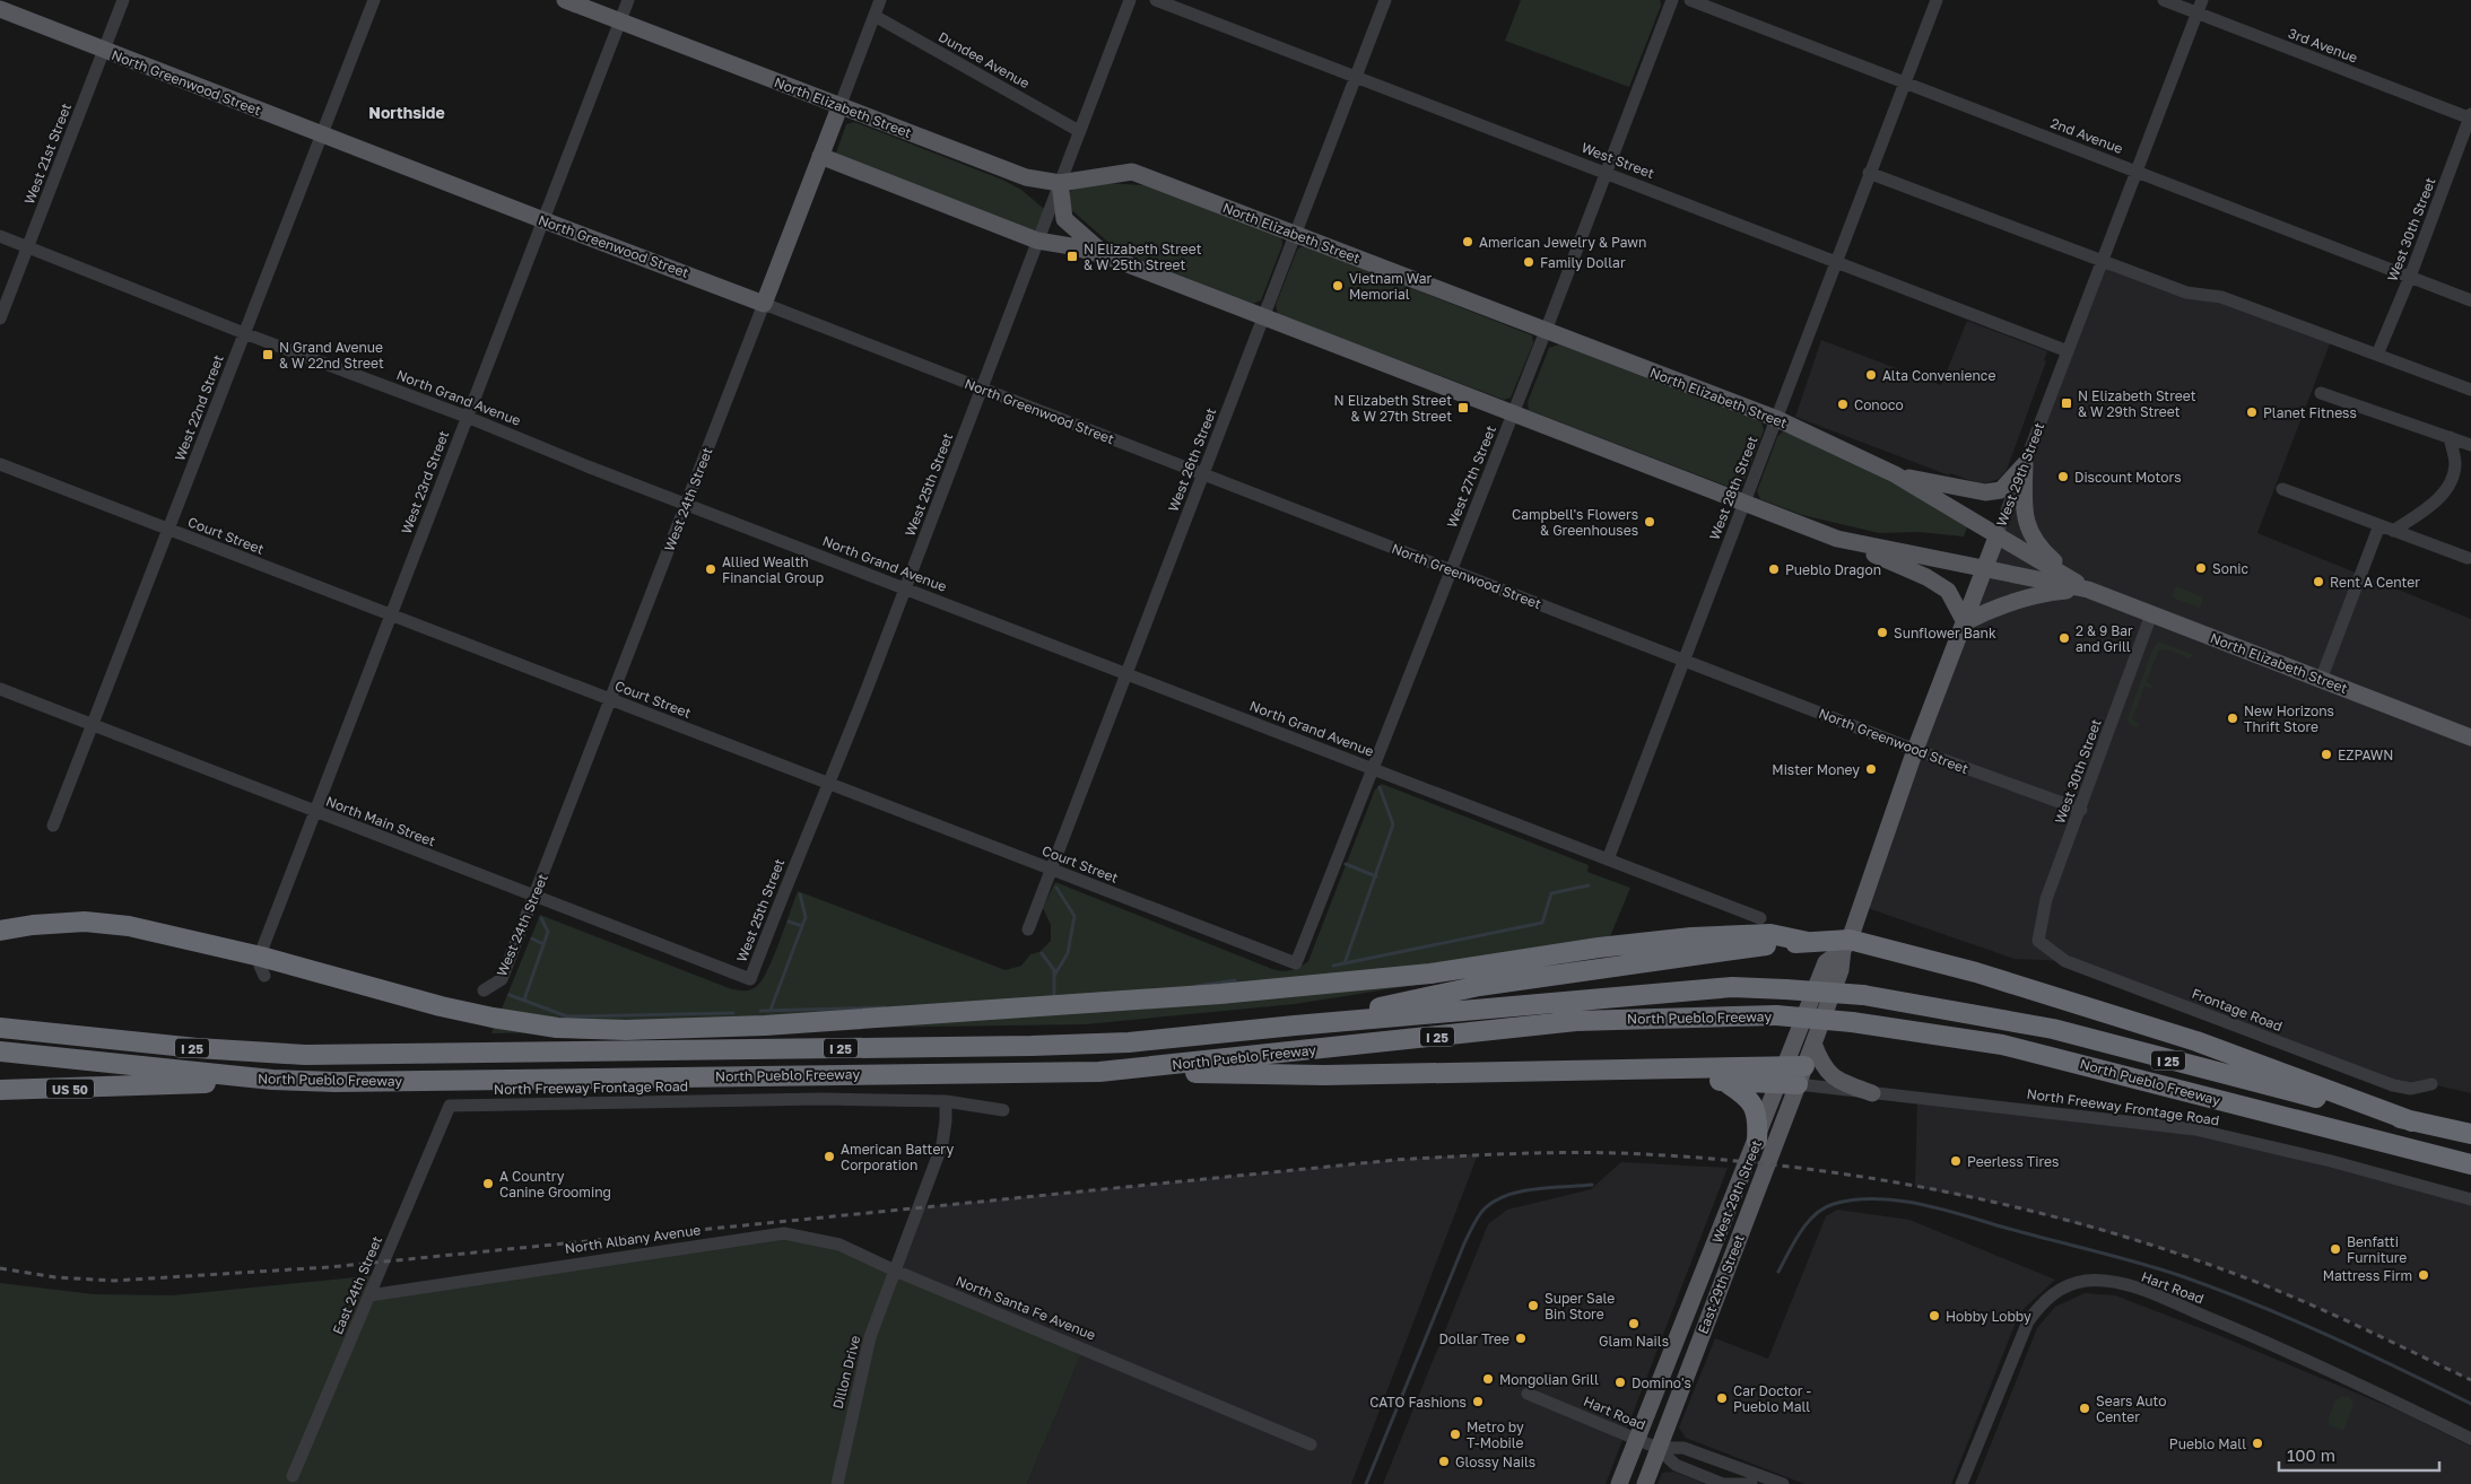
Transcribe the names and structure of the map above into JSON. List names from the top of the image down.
{
  "streets": {
    "highway": ["North Pueblo Freeway", "I 25", "US 50"],
    "main road": [
      "North Greenwood Street",
      "North Elizabeth Street",
      "West 29th Street",
      "West 24th Street",
      "East 29th Street"
    ],
    "street": [
      "3rd Avenue",
      "Dundee Avenue",
      "2nd Avenue",
      "West 21st Street",
      "West Street",
      "West 30th Street",
      "North Grand Avenue",
      "West 22nd Street",
      "West 26th Street",
      "West 27th Street",
      "West 23rd Street",
      "West 25th Street",
      "West 28th Street",
      "Court Street",
      "North Main Street",
      "Frontage Road",
      "North Freeway Frontage Road",
      "North Albany Avenue",
      "East 24th Street",
      "Hart Road",
      "North Santa Fe Avenue",
      "Dillon Drive"
    ]
  },
  "crossings": [
    ["3rd Avenue", "West 30th Street"],
    ["3rd Avenue", "West 29th Street"],
    ["Dundee Avenue", "West 25th Street"],
    ["Dundee Avenue", "West 24th Street"],
    ["North Greenwood Street", "West 21st Street"],
    ["North Greenwood Street", "West 30th Street"],
    ["North Greenwood Street", "West 22nd Street"],
    ["North Greenwood Street", "West 26th Street"],
    ["North Greenwood Street", "West 29th Street"],
    ["North Greenwood Street", "West 27th Street"],
    ["North Greenwood Street", "West 23rd Street"],
    ["North Greenwood Street", "West 25th Street"],
    ["North Greenwood Street", "West 28th Street"],
    ["North Greenwood Street", "West 24th Street"],
    ["North Elizabeth Street", "West 30th Street"],
    ["North Elizabeth Street", "West 26th Street"],
    ["North Elizabeth Street", "West 29th Street"],
    ["North Elizabeth Street", "West 27th Street"],
    ["North Elizabeth Street", "West 23rd Street"],
    ["North Elizabeth Street", "West 25th Street"],
    ["North Elizabeth Street", "West 28th Street"],
    ["North Elizabeth Street", "West 24th Street"],
    ["2nd Avenue", "West 30th Street"],
    ["2nd Avenue", "West 29th Street"],
    ["2nd Avenue", "West 28th Street"],
    ["West 21st Street", "North Grand Avenue"],
    ["West Street", "West 26th Street"],
    ["West Street", "West 29th Street"],
    ["West Street", "West 27th Street"],
    ["West Street", "West 28th Street"],
    ["West 30th Street", "Frontage Road"],
    ["North Grand Avenue", "West 22nd Street"],
    ["North Grand Avenue", "West 26th Street"],
    ["North Grand Avenue", "West 27th Street"],
    ["North Grand Avenue", "West 23rd Street"],
    ["North Grand Avenue", "West 25th Street"],
    ["North Grand Avenue", "West 28th Street"],
    ["North Grand Avenue", "West 24th Street"],
    ["West 22nd Street", "Court Street"],
    ["West 22nd Street", "North Main Street"],
    ["West 26th Street", "Court Street"],
    ["West 29th Street", "North Freeway Frontage Road"],
    ["West 29th Street", "East 29th Street"],
    ["West 29th Street", "Hart Road"],
    ["West 27th Street", "Court Street"],
    ["West 23rd Street", "Court Street"],
    ["West 23rd Street", "North Main Street"],
    ["West 25th Street", "Court Street"],
    ["West 25th Street", "North Main Street"],
    ["West 24th Street", "Court Street"],
    ["West 24th Street", "North Main Street"],
    ["North Pueblo Freeway", "US 50"],
    ["North Freeway Frontage Road", "East 29th Street"],
    ["North Freeway Frontage Road", "East 24th Street"],
    ["North Albany Avenue", "East 24th Street"],
    ["North Albany Avenue", "North Santa Fe Avenue"],
    ["North Albany Avenue", "Dillon Drive"],
    ["East 29th Street", "Hart Road"],
    ["North Santa Fe Avenue", "Dillon Drive"]
  ],
  "districts": ["Northside"],
  "places": {
    "other": [
      "American Jewelry & Pawn",
      "Family Dollar",
      "Vietnam War Memorial",
      "Alta Convenience",
      "Conoco",
      "Planet Fitness",
      "Discount Motors",
      "Campbell's Flowers & Greenhouses",
      "Sonic",
      "Allied Wealth Financial Group",
      "Pueblo Dragon",
      "Rent A Center",
      "Sunflower Bank",
      "2 & 9 Bar and Grill",
      "New Horizons Thrift Store",
      "EZPAWN",
      "Mister Money",
      "American Battery Corporation",
      "Peerless Tires",
      "A Country Canine Grooming",
      "Benfatti Furniture",
      "Mattress Firm",
      "Super Sale Bin Store",
      "Hobby Lobby",
      "Glam Nails",
      "Dollar Tree",
      "Mongolian Grill",
      "Domino's",
      "Car Doctor - Pueblo Mall",
      "CATO Fashions",
      "Sears Auto Center",
      "Metro by T-Mobile",
      "Pueblo Mall",
      "Glossy Nails"
    ],
    "transit": [
      "N Elizabeth Street & W 25th Street",
      "N Grand Avenue & W 22nd Street",
      "N Elizabeth Street & W 29th Street",
      "N Elizabeth Street & W 27th Street"
    ]
  },
  "scale_bar": "100 m"
}
